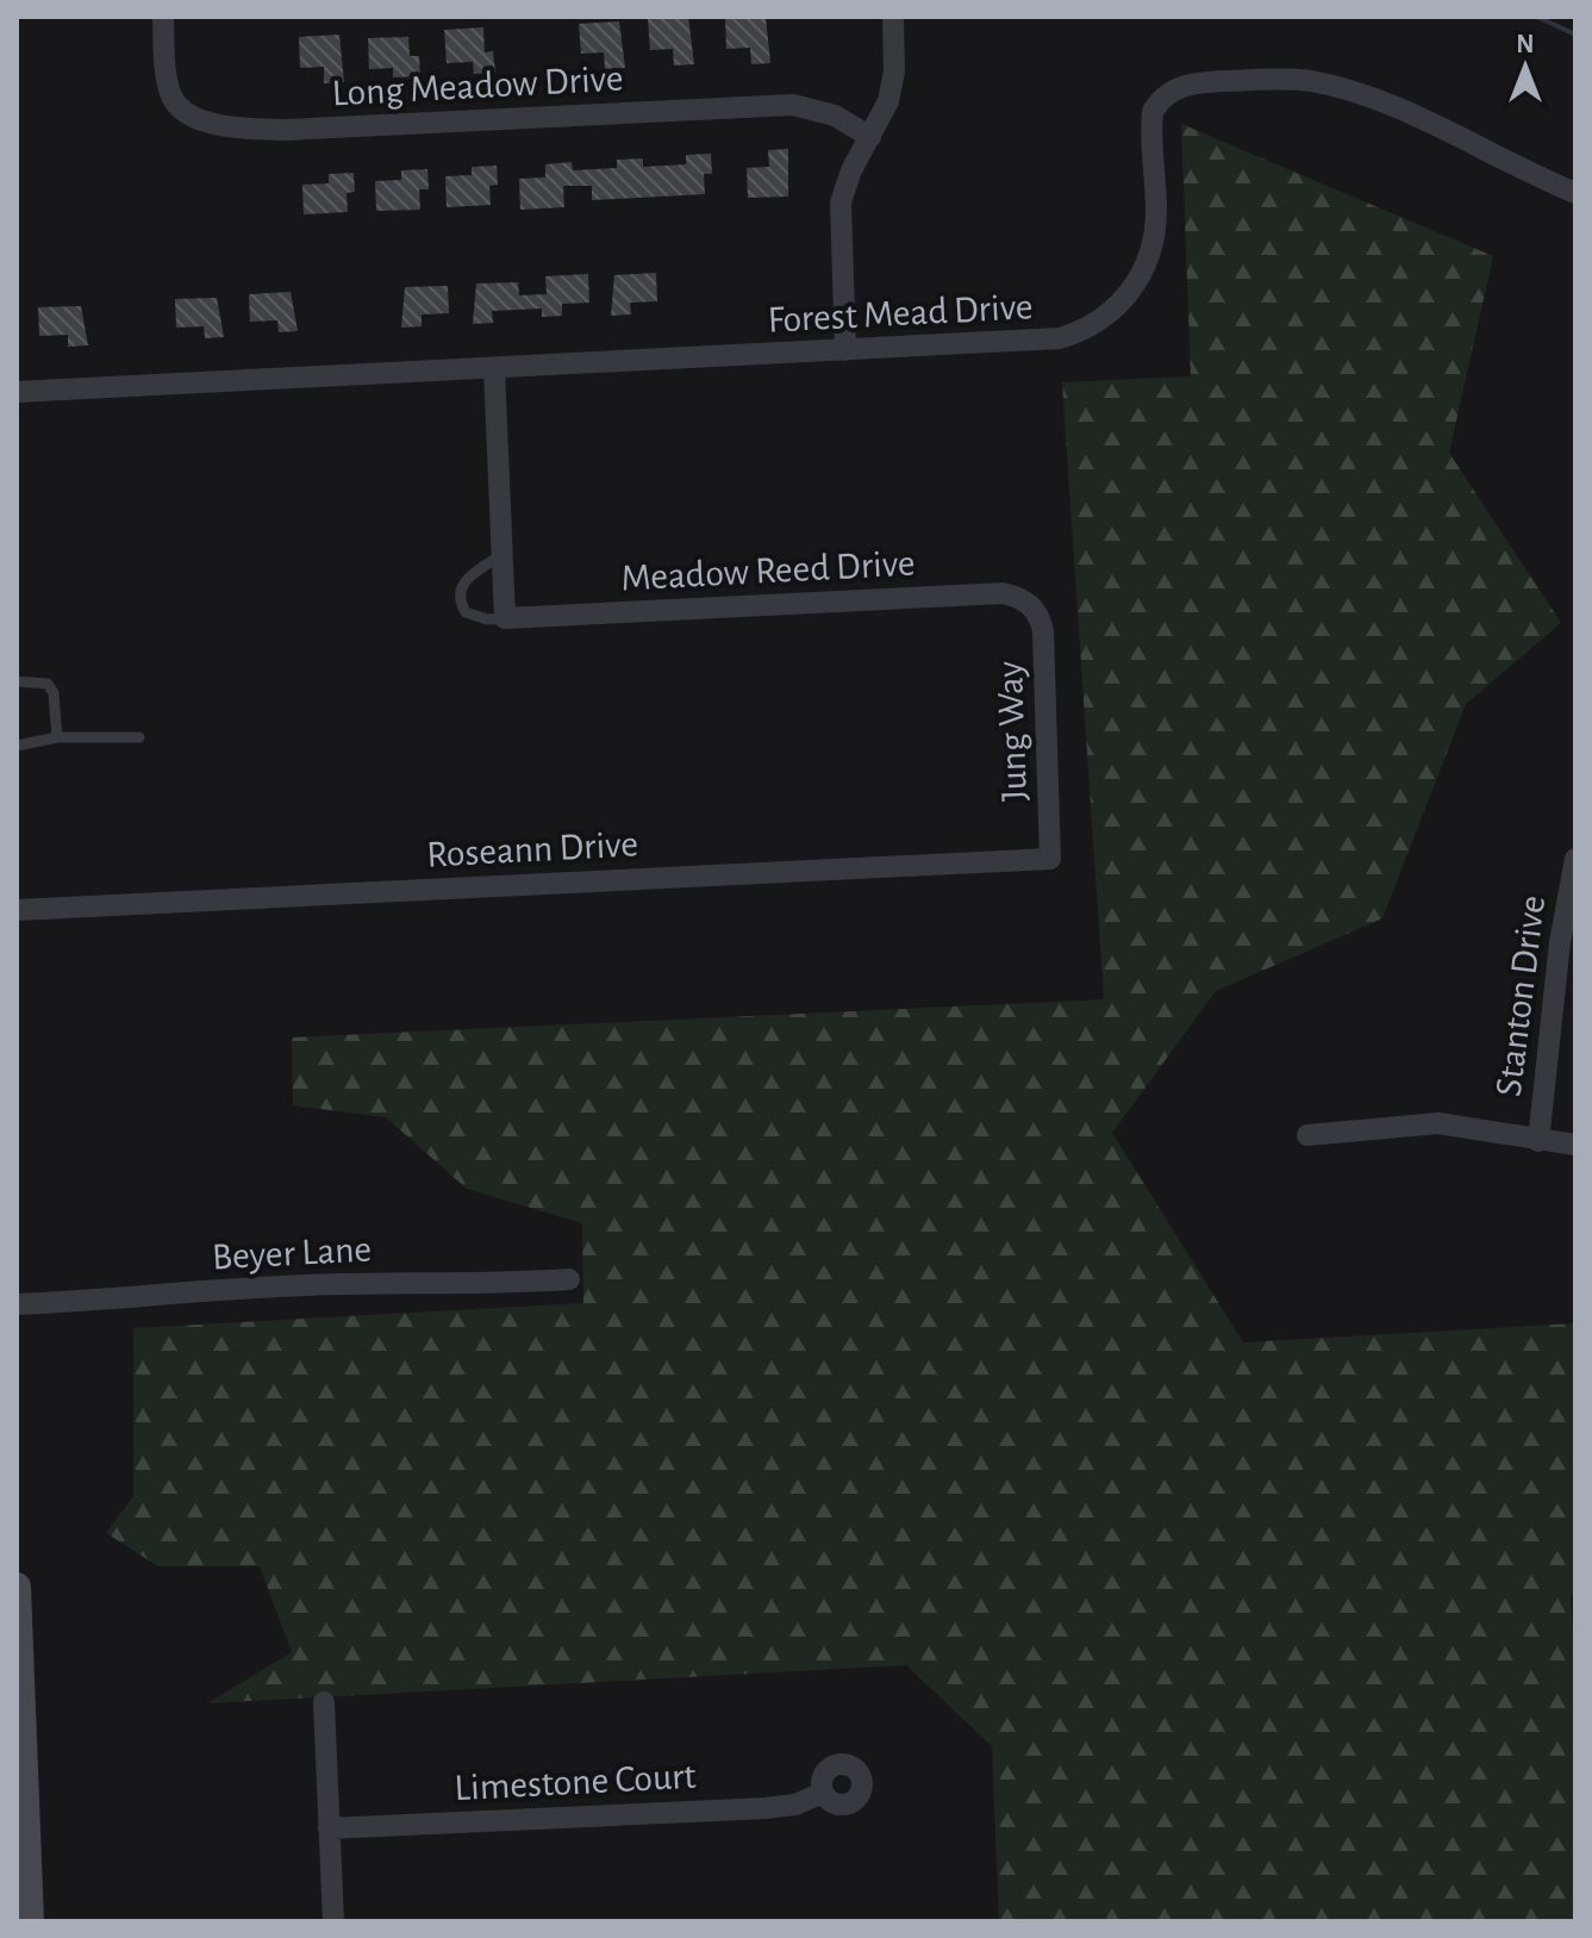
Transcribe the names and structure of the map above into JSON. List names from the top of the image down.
{
  "streets": {
    "street": [
      "Long Meadow Drive",
      "Forest Mead Drive",
      "Meadow Reed Drive",
      "Jung Way",
      "Roseann Drive",
      "Stanton Drive",
      "Beyer Lane",
      "Limestone Court"
    ]
  },
  "crossings": [
    ["Meadow Reed Drive", "Jung Way"],
    ["Jung Way", "Roseann Drive"]
  ],
  "north": "top"
}
